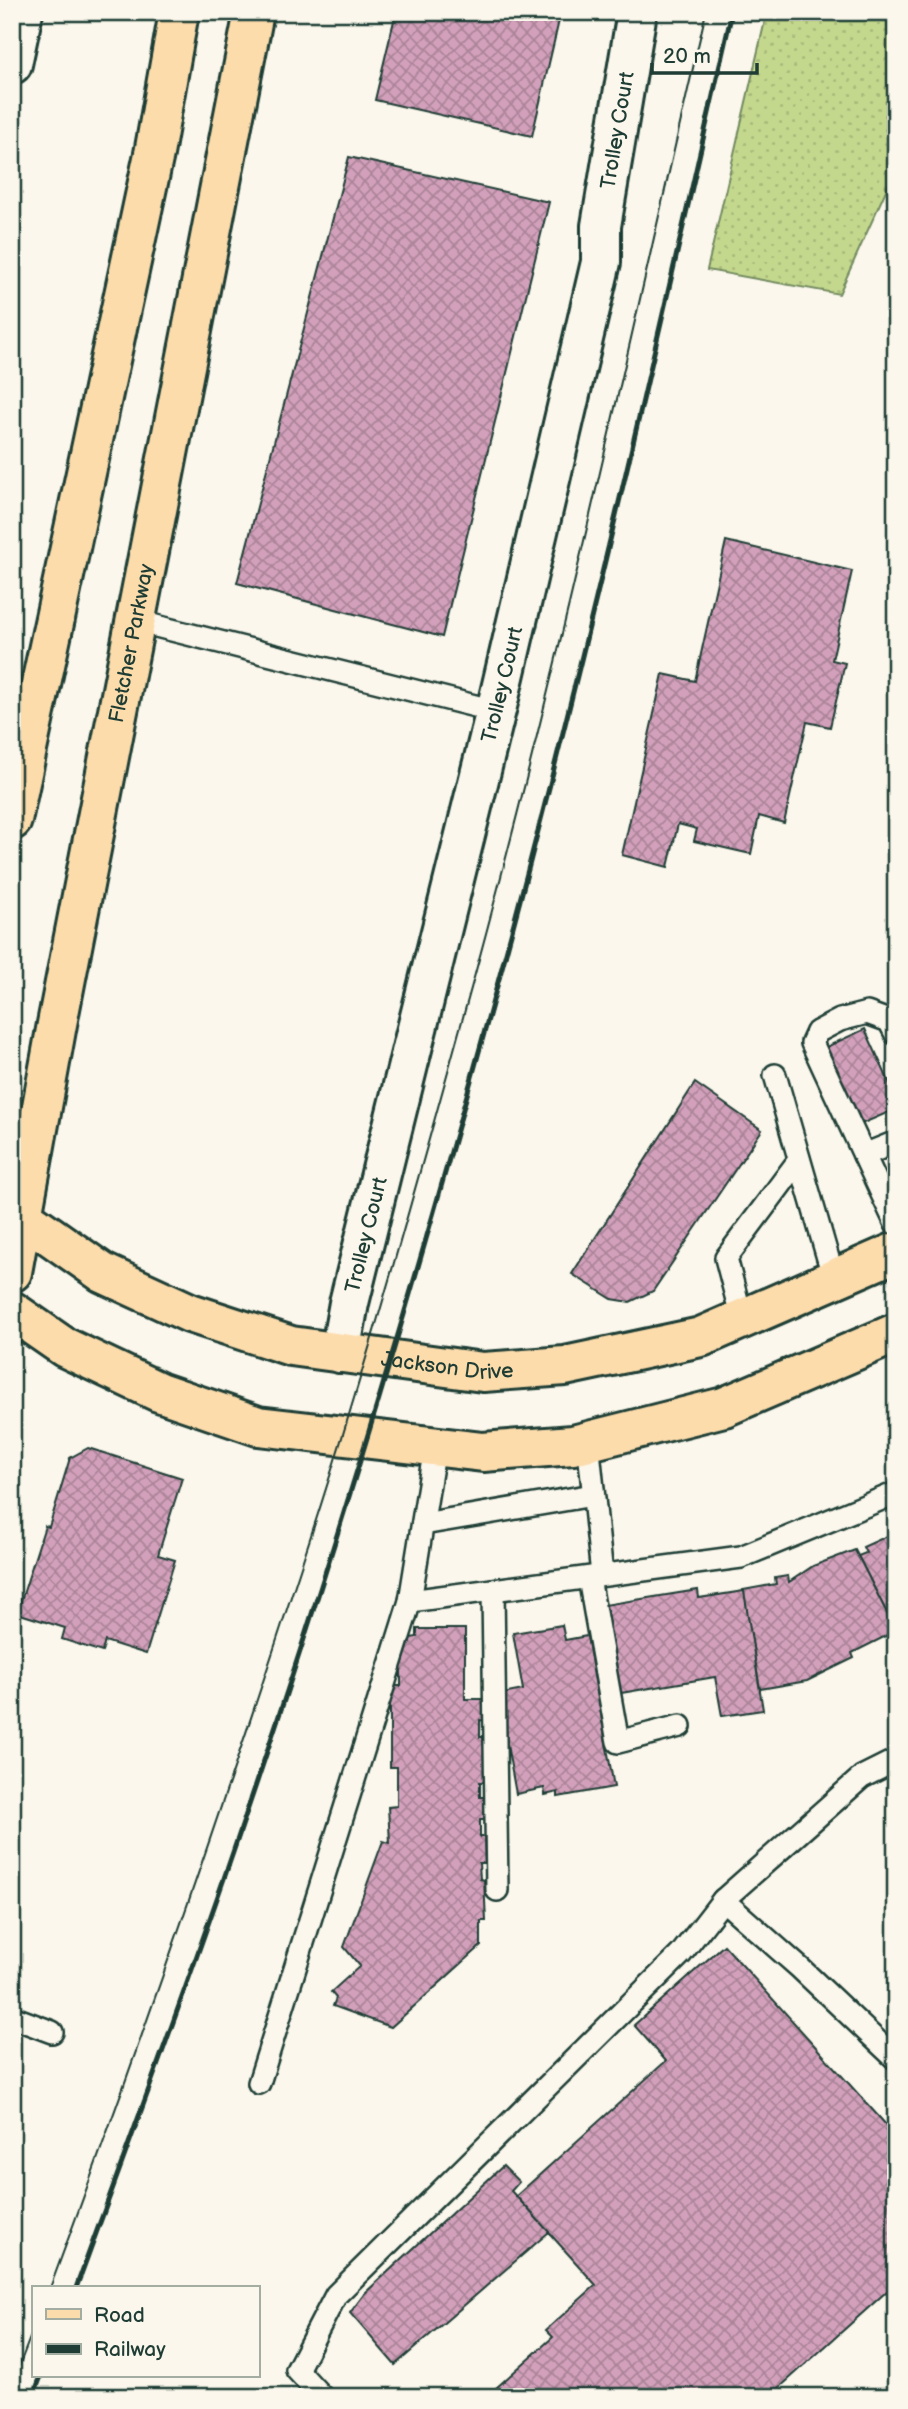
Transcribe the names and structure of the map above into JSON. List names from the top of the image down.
{
  "streets": {
    "main road": ["Fletcher Parkway", "Jackson Drive"],
    "street": ["Trolley Court"]
  },
  "crossings": [
    ["Trolley Court", "Jackson Drive"],
    ["Fletcher Parkway", "Jackson Drive"]
  ],
  "legend": ["Road", "Railway"],
  "scale_bar": "20 m"
}
